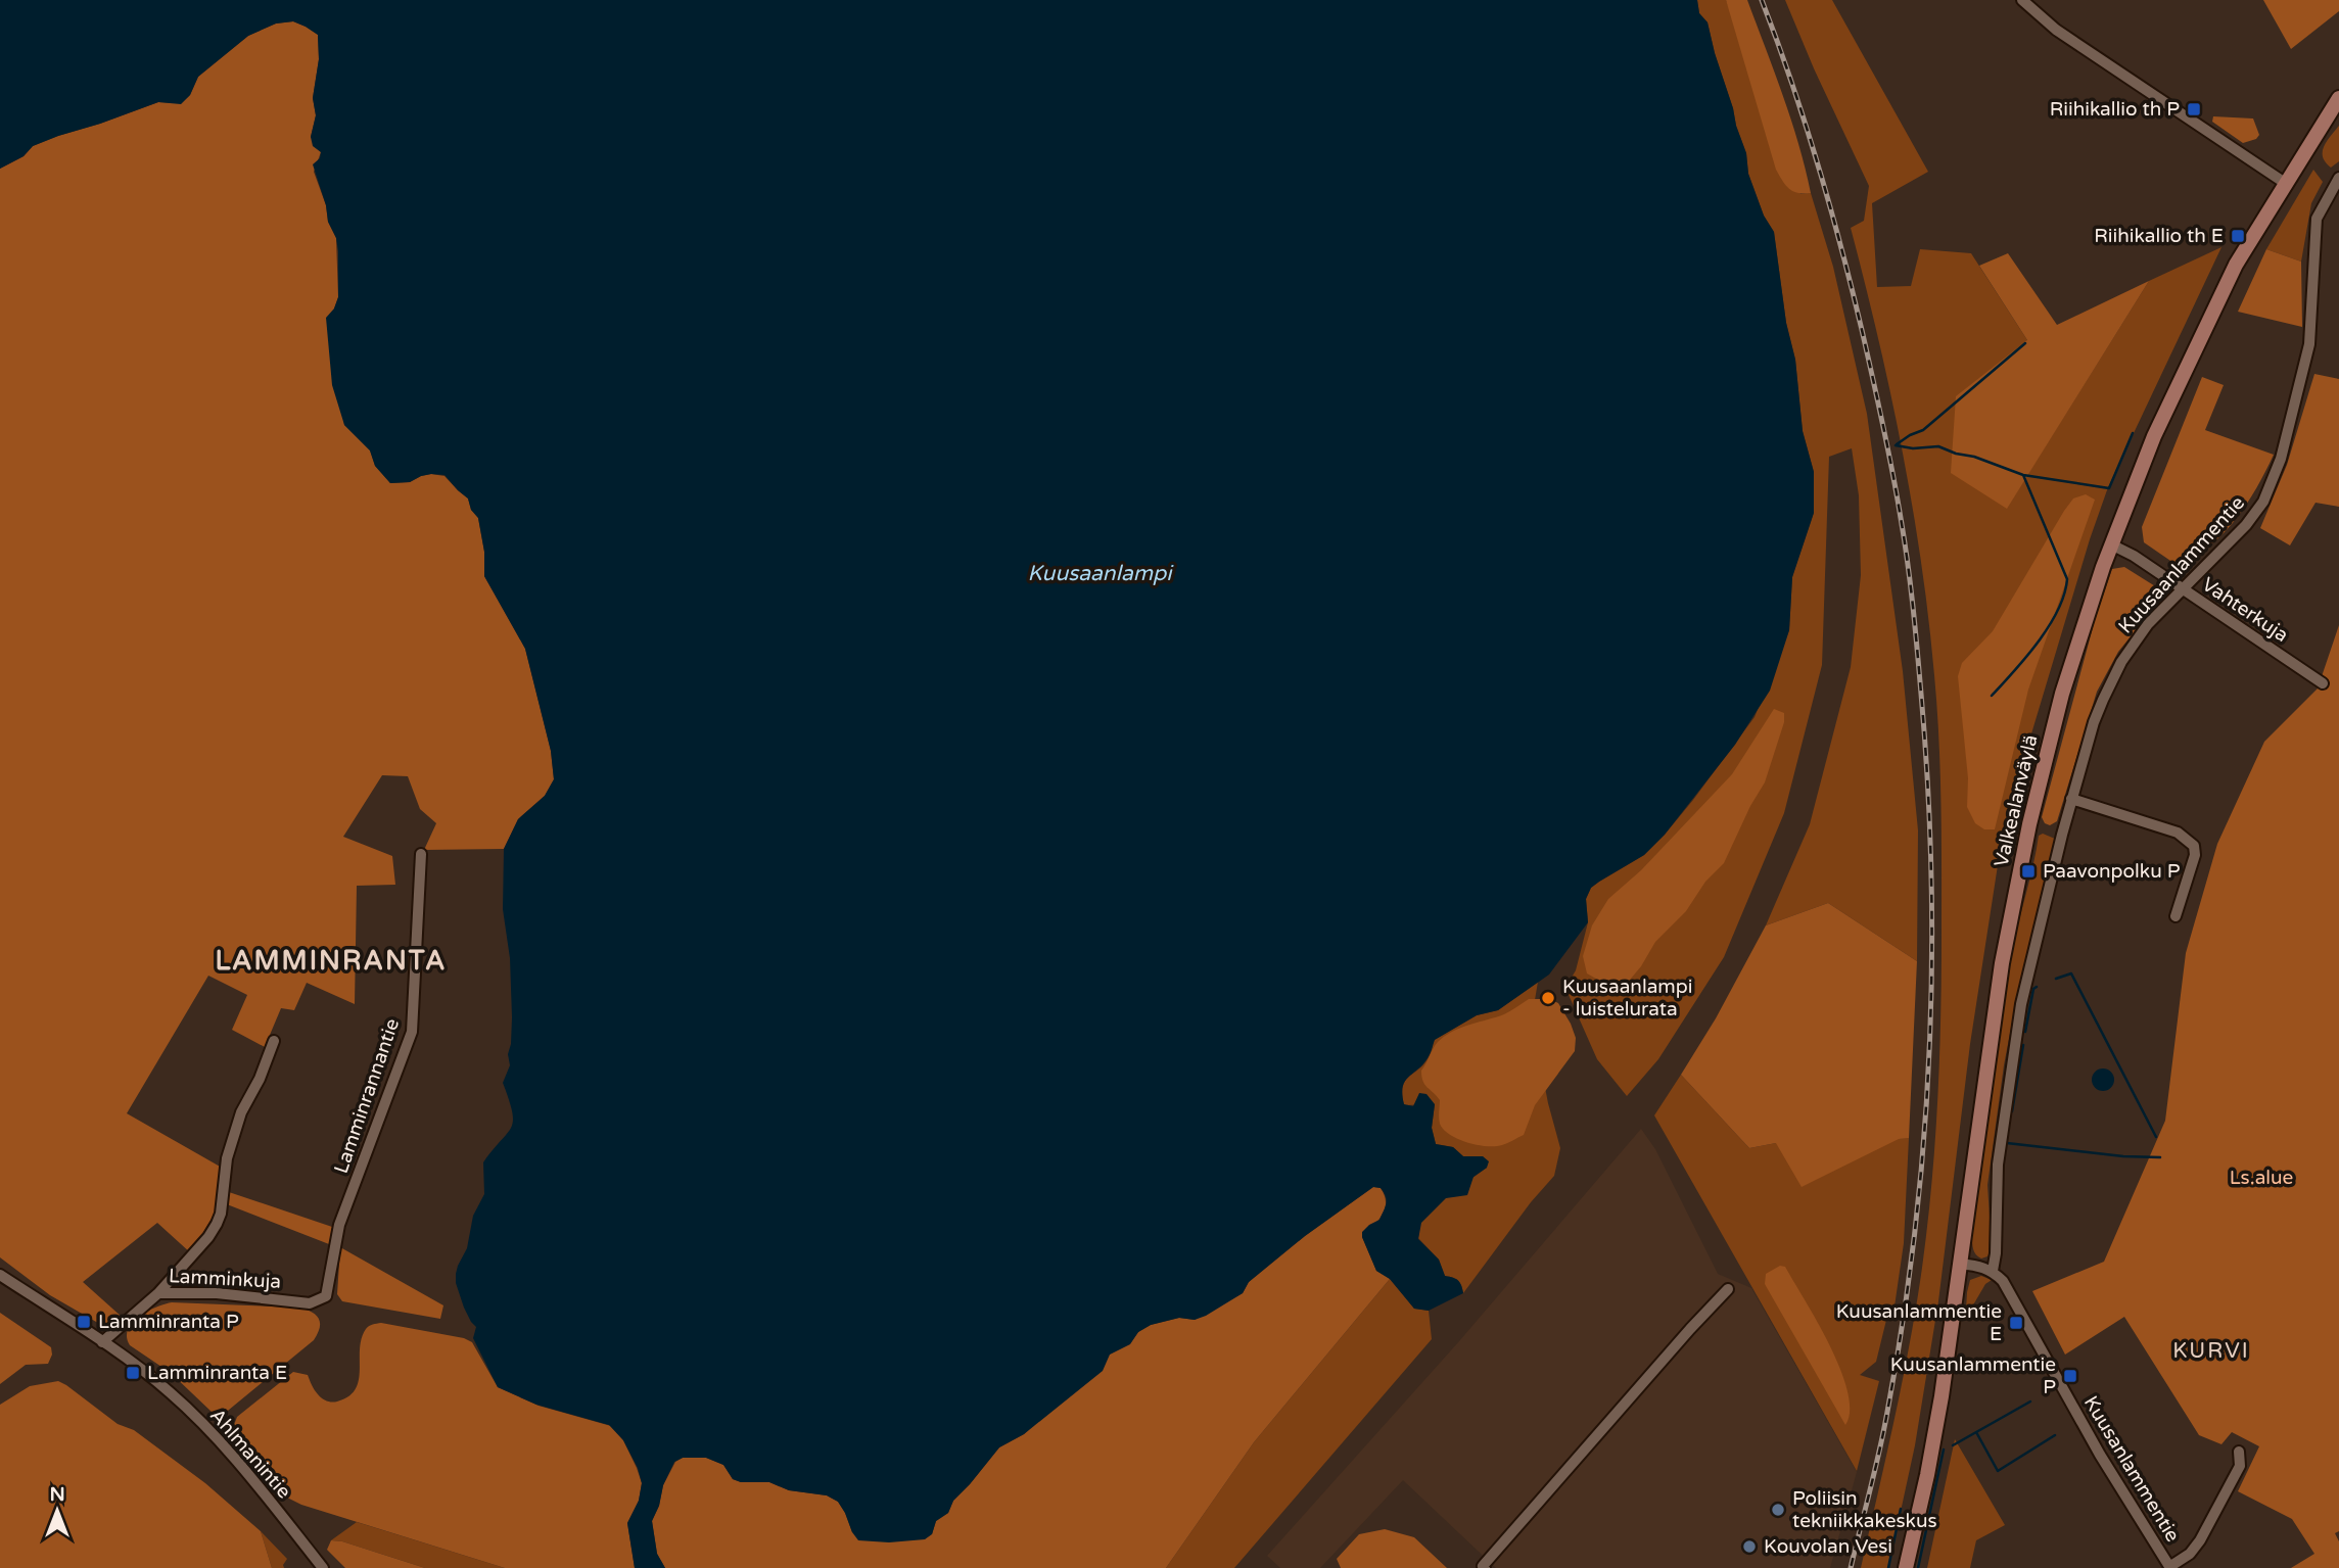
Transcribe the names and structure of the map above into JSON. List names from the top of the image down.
{
  "streets": {
    "main road": ["Valkealanväylä"],
    "street": [
      "Kuusaanlammentie",
      "Vahterkuja",
      "Lamminrannantie",
      "Lamminkuja",
      "Ahlmanintie",
      "Kuusanlammentie"
    ]
  },
  "crossings": [
    ["Kuusaanlammentie", "Vahterkuja"],
    ["Kuusaanlammentie", "Kuusanlammentie"],
    ["Vahterkuja", "Valkealanväylä"],
    ["Lamminrannantie", "Lamminkuja"],
    ["Lamminkuja", "Ahlmanintie"]
  ],
  "districts": ["LAMMINRANTA", "KURVI"],
  "water": ["Kuusaanlampi"],
  "parks": ["Ls.alue"],
  "places": {
    "transit": [
      "Riihikallio th P",
      "Riihikallio th E",
      "Paavonpolku P",
      "Lamminranta P",
      "Kuusanlammentie E",
      "Lamminranta E",
      "Kuusanlammentie P"
    ],
    "other": ["Kuusaanlampi - luistelurata", "Poliisin tekniikkakeskus", "Kouvolan Vesi"]
  },
  "north": "top"
}
